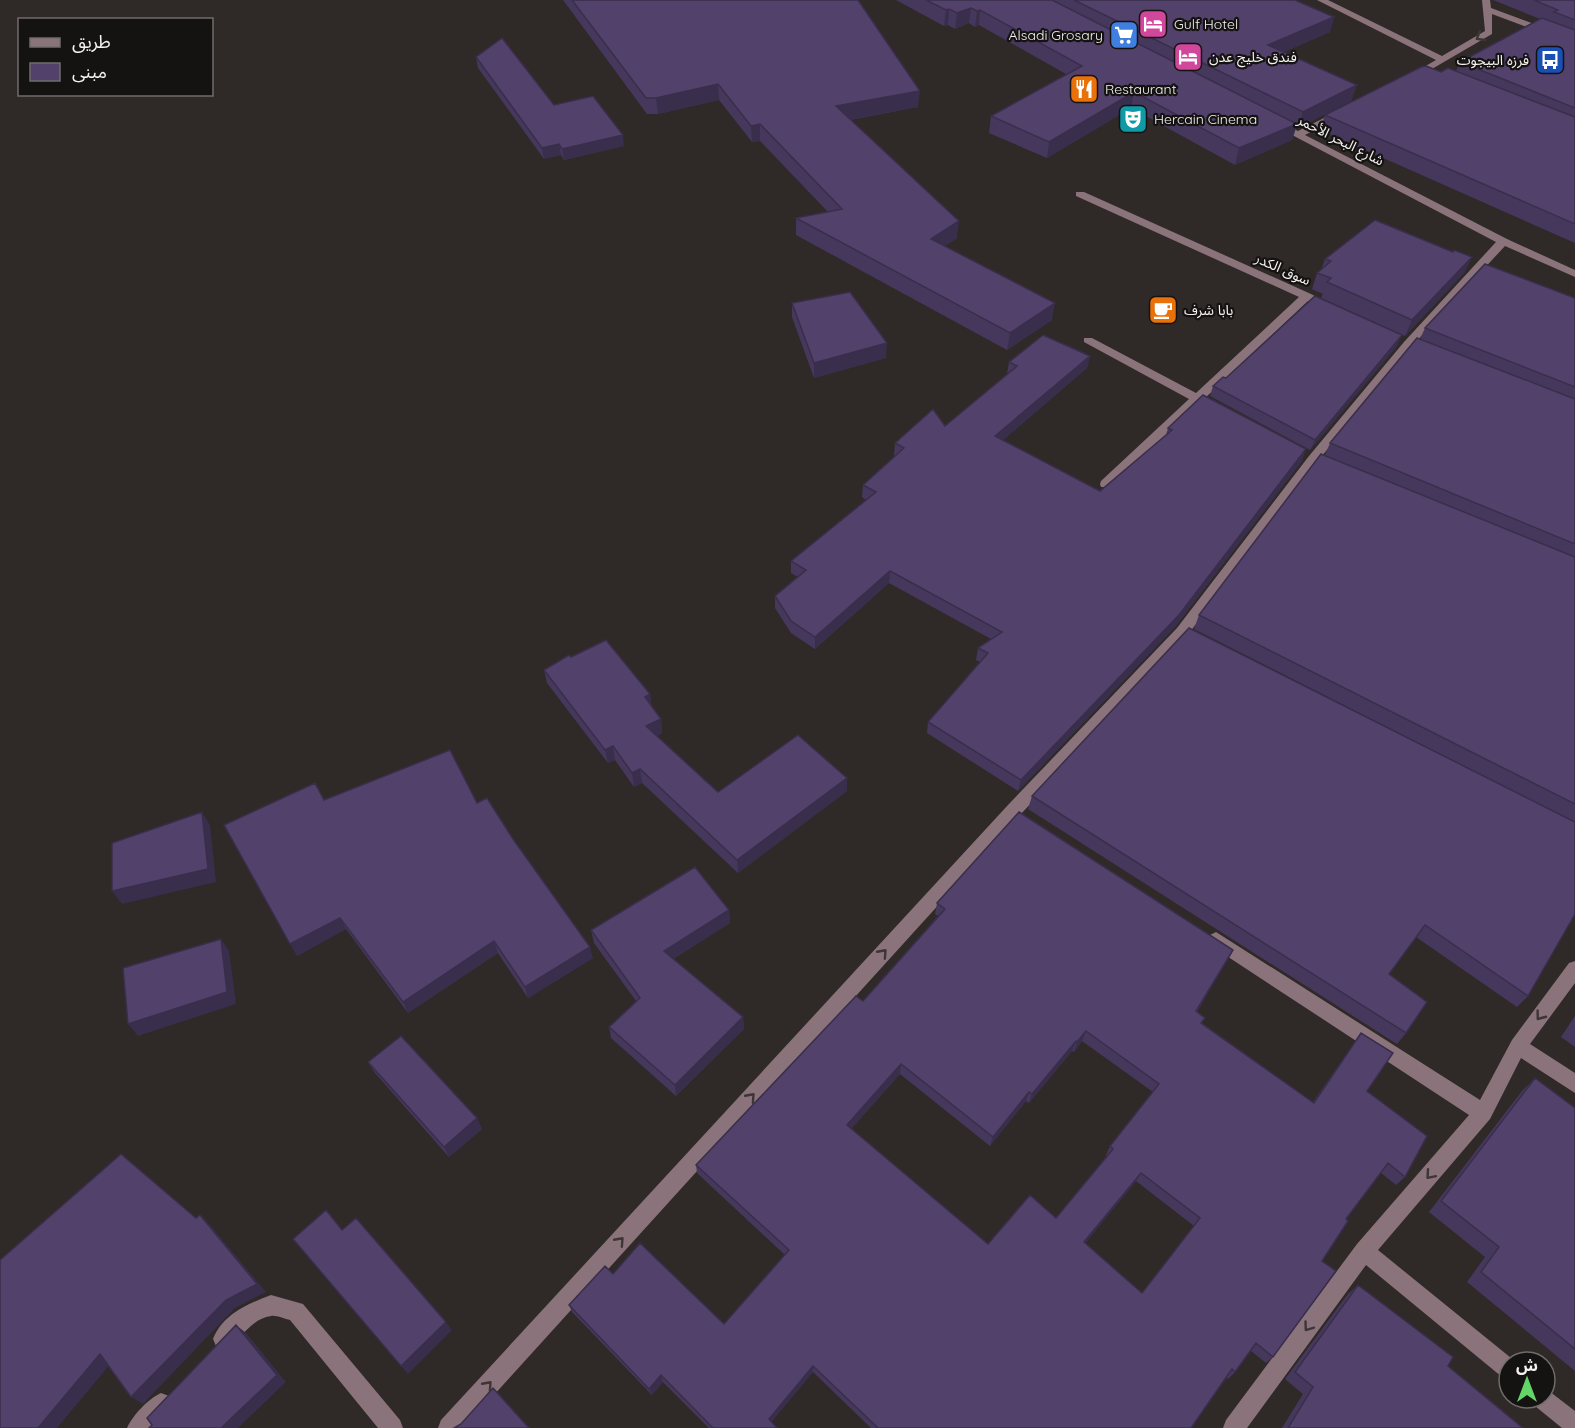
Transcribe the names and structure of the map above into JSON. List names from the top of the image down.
{
  "streets": {
    "street": ["شارع البحر الأحمر", "سوق الكدر"]
  },
  "places": {
    "hotel": ["Gulf Hotel", "فندق خليج عدن"],
    "supermarket": ["Alsadi Grosary"],
    "bus stop": ["فرزه البيجوت"],
    "restaurant": ["Restaurant"],
    "theatre": ["Hercain Cinema"],
    "cafe": ["بابا شرف"]
  },
  "legend": ["طريق", "مبنى"],
  "north": "top"
}
